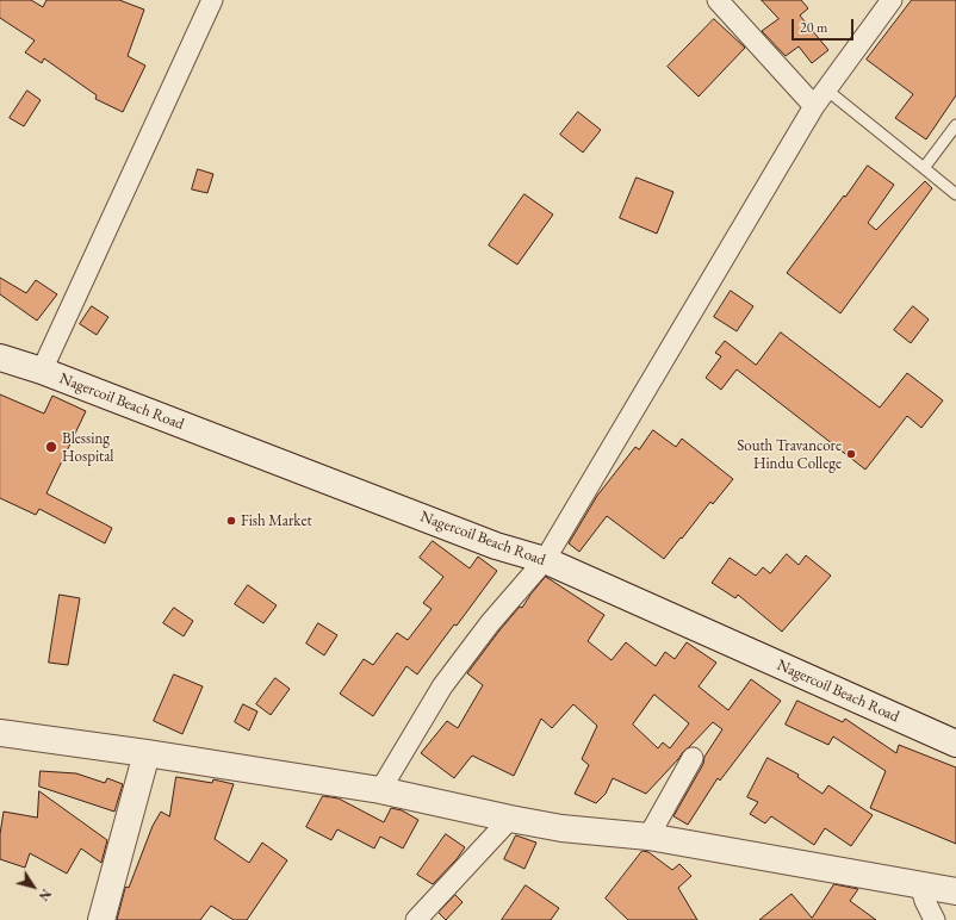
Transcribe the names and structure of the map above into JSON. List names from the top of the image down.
{
  "streets": {
    "street": ["Nagercoil Beach Road"]
  },
  "places": ["Blessing Hospital", "South Travancore Hindu College", "Fish Market"],
  "scale_bar": "20 m",
  "north": "bottom right"
}
